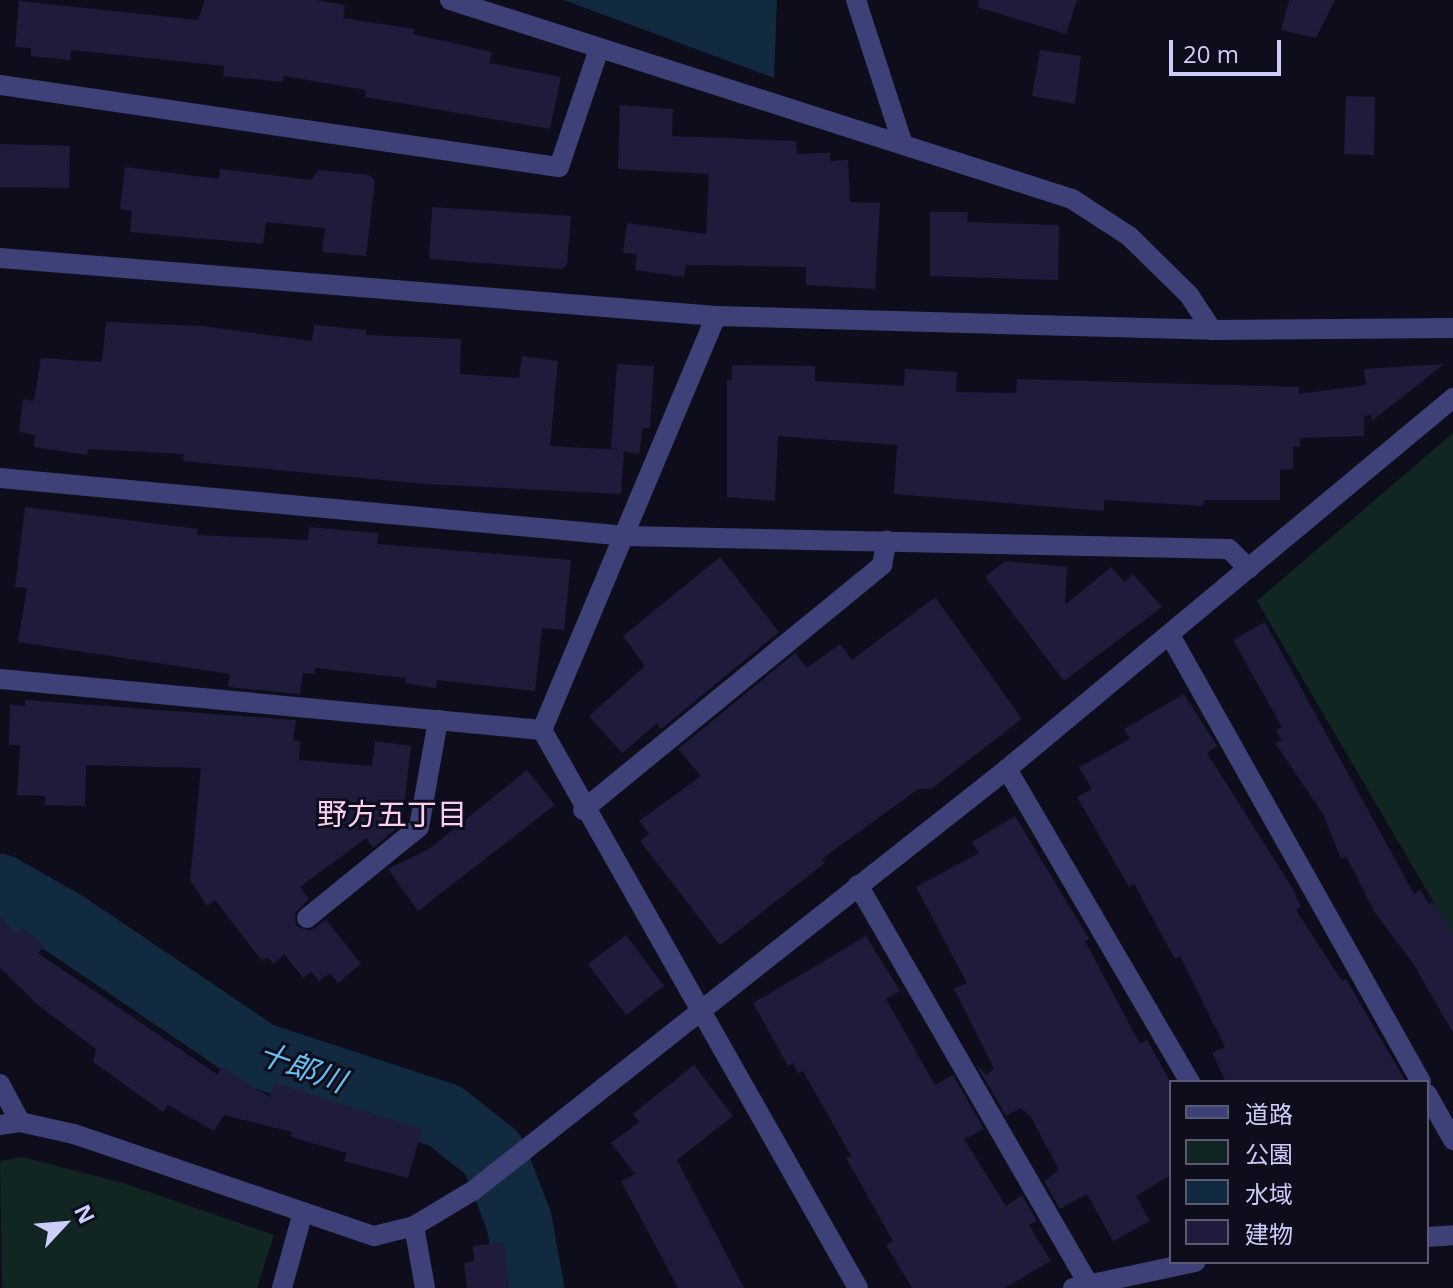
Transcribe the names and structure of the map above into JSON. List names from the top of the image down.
{
  "districts": ["野方五丁目"],
  "water": ["十郎川"],
  "legend": [
    "道路",
    "公園",
    "水域",
    "建物"
  ],
  "scale_bar": "20 m",
  "north": "top right"
}
